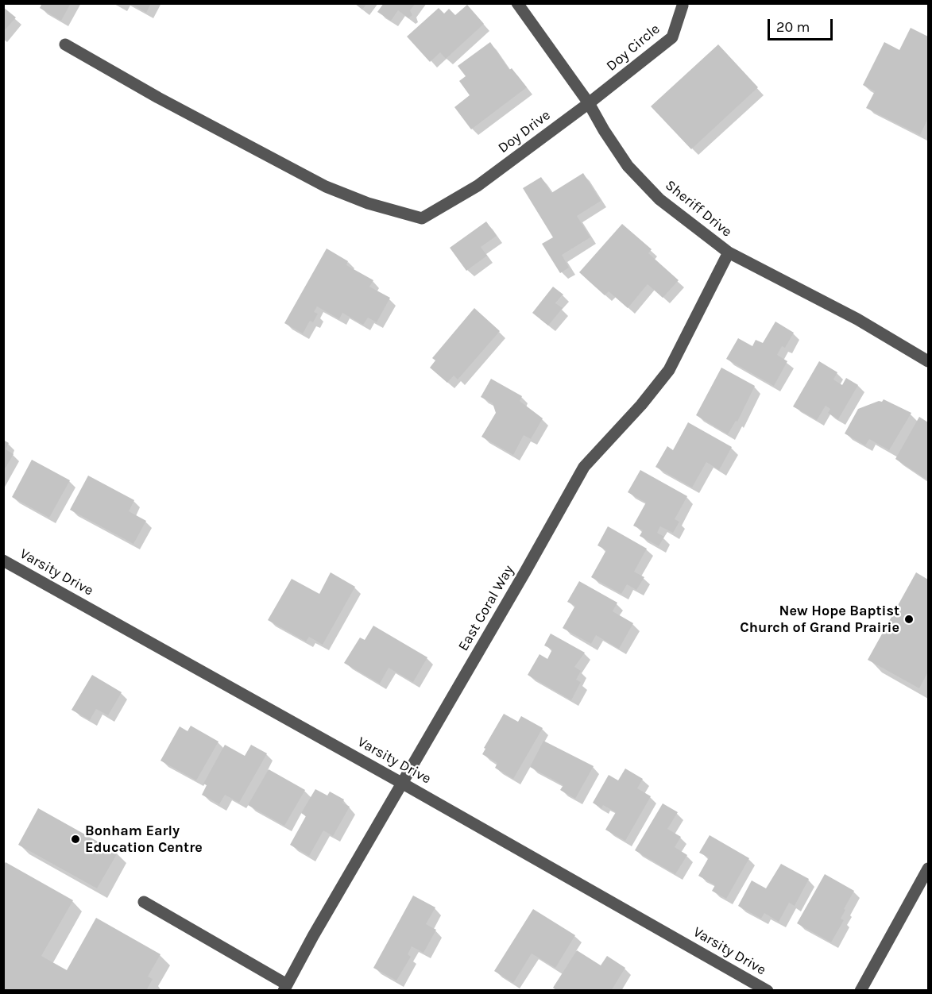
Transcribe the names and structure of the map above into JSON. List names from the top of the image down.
{
  "streets": {
    "street": [
      "Doy Circle",
      "Doy Drive",
      "Sheriff Drive",
      "Varsity Drive",
      "East Coral Way"
    ]
  },
  "crossings": [
    ["Doy Circle", "Doy Drive"],
    ["Doy Circle", "Sheriff Drive"],
    ["Doy Drive", "Sheriff Drive"],
    ["Sheriff Drive", "East Coral Way"],
    ["Varsity Drive", "East Coral Way"]
  ],
  "places": ["New Hope Baptist Church of Grand Prairie", "Bonham Early Education Centre"],
  "scale_bar": "20 m"
}
